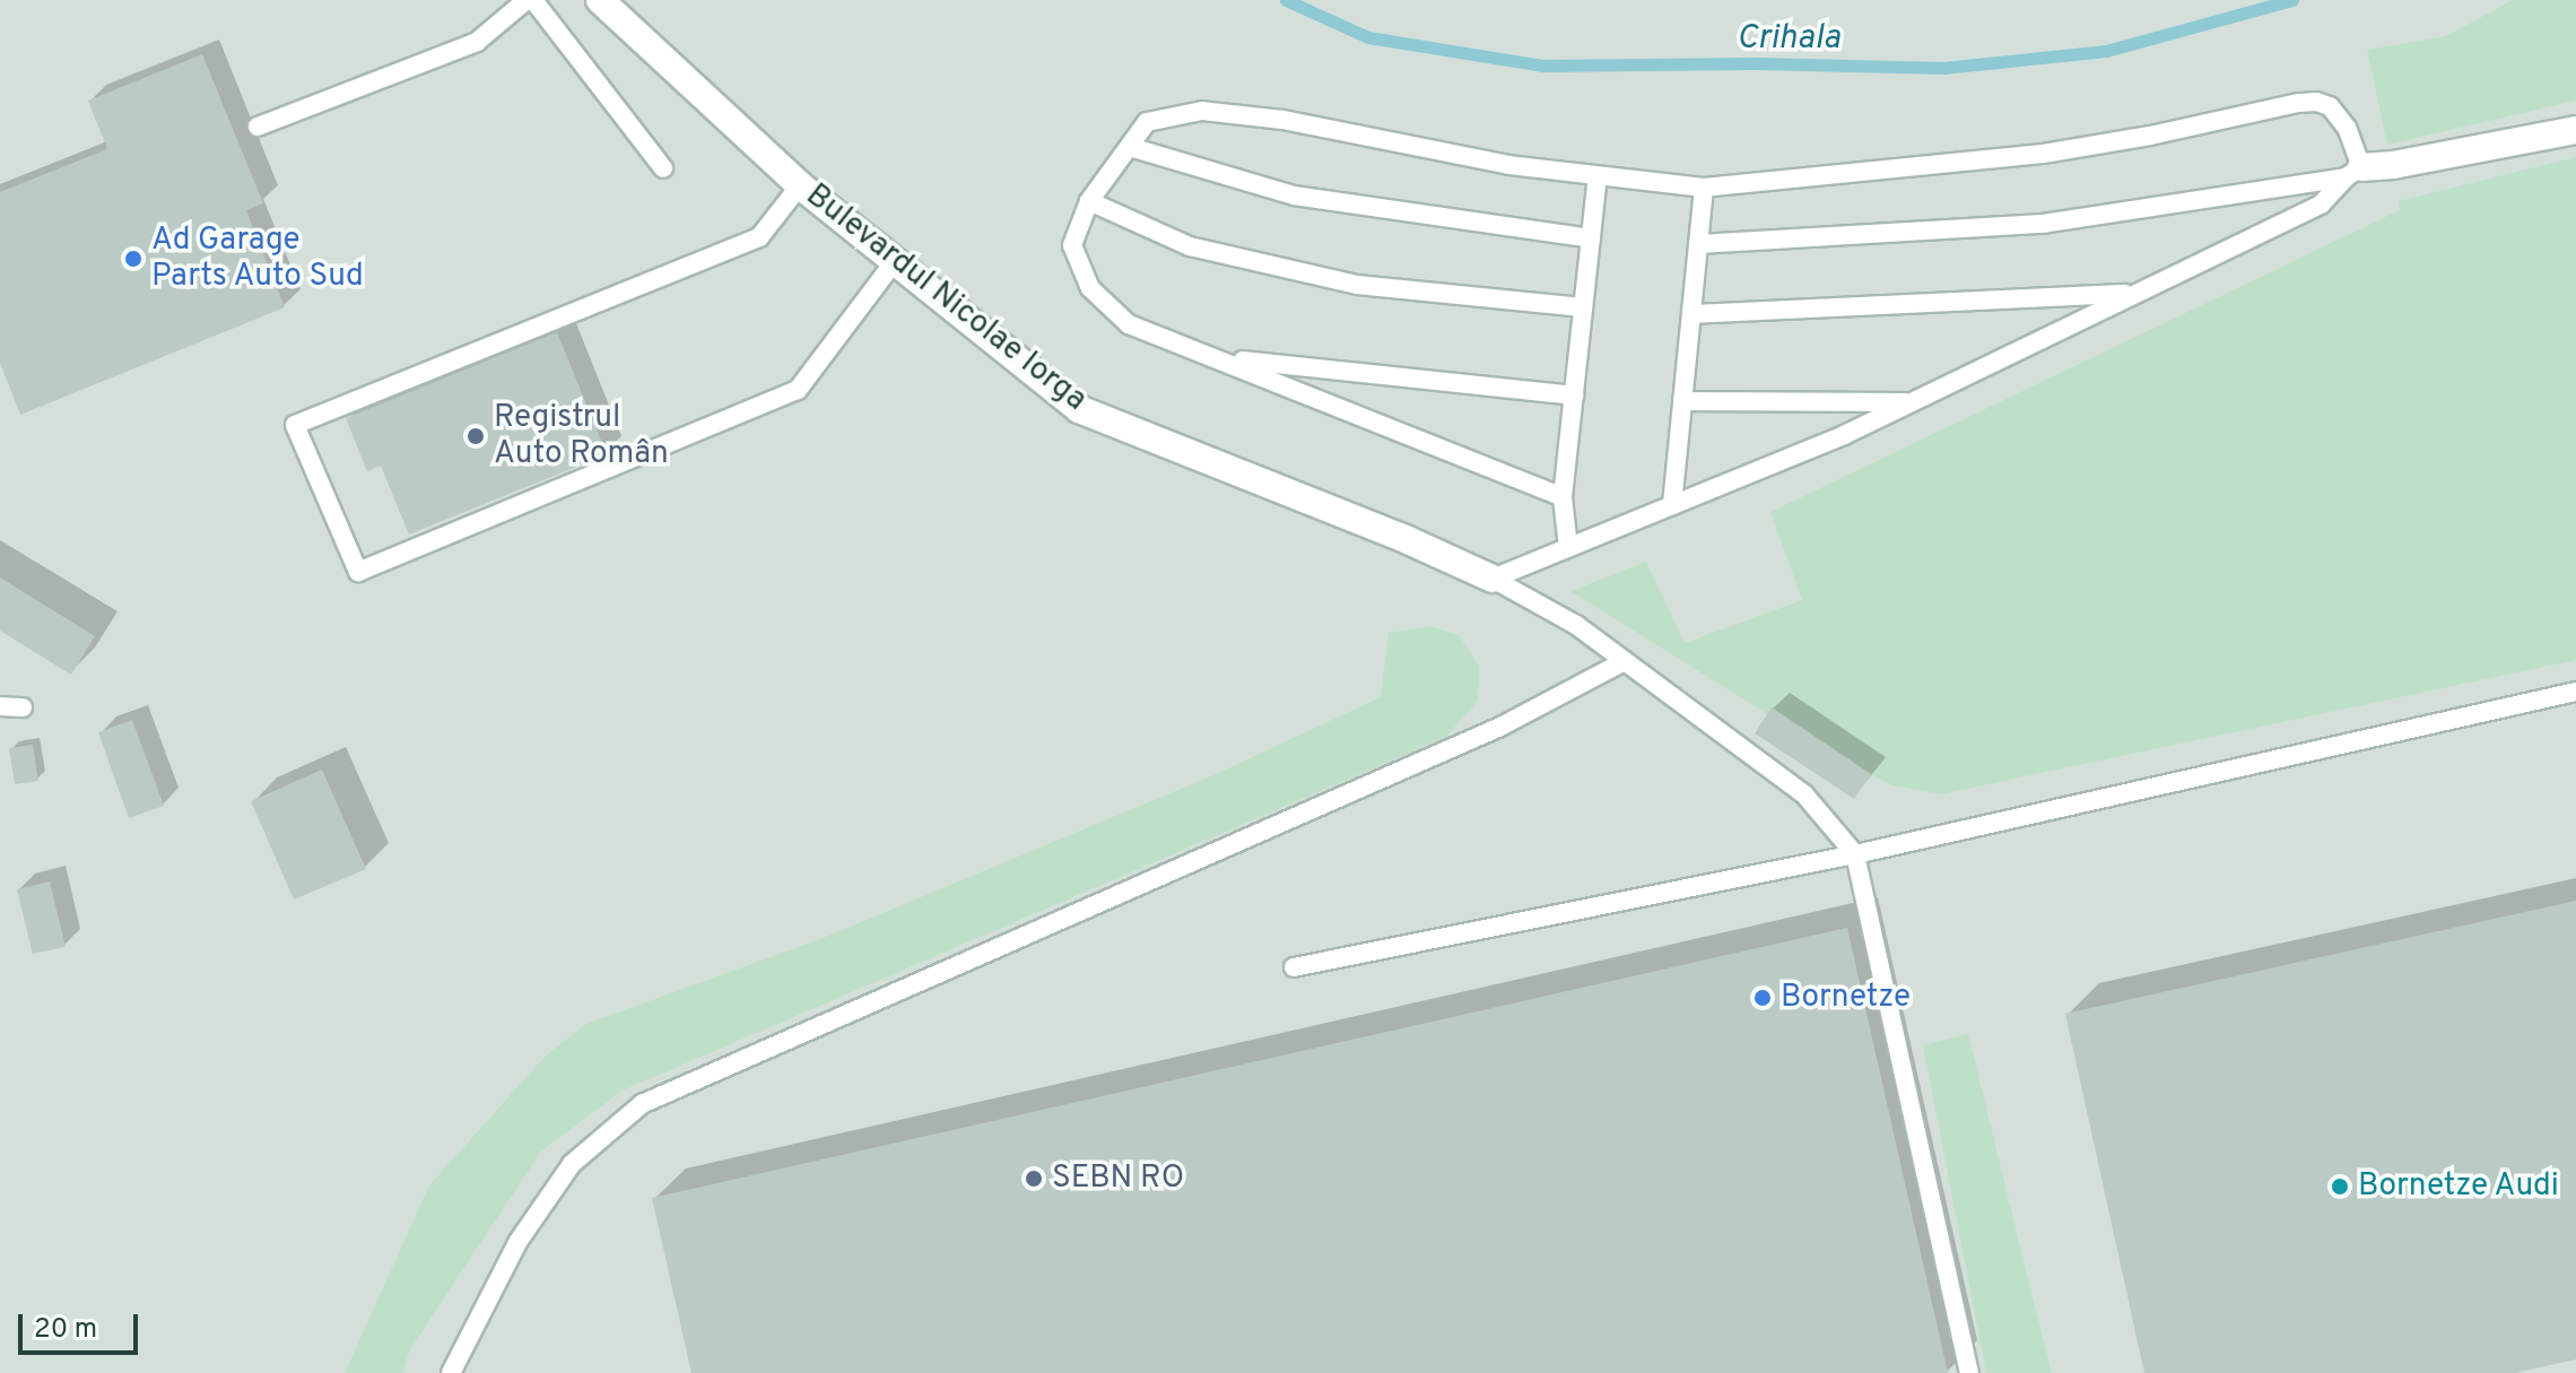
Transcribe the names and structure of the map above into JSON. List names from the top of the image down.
{
  "streets": {
    "street": ["Bulevardul Nicolae Iorga"]
  },
  "water": ["Crihala"],
  "places": [
    "Ad Garage Parts Auto Sud",
    "Registrul Auto Român",
    "Bornetze",
    "SEBN RO",
    "Bornetze Audi"
  ],
  "scale_bar": "20 m"
}
